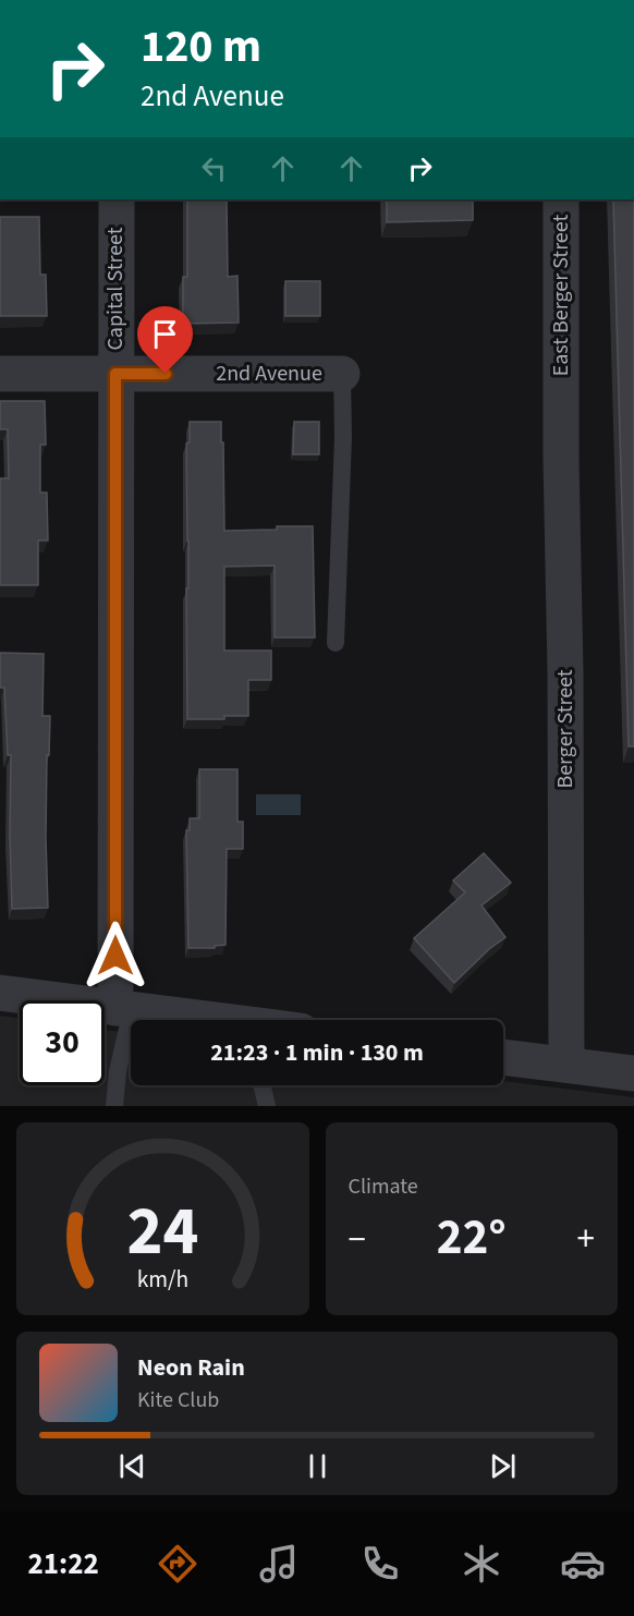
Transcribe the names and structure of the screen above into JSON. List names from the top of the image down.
{
  "streets": {
    "street": [
      "Capital Street",
      "East Berger Street",
      "2nd Avenue",
      "Berger Street"
    ]
  },
  "crossings": [
    ["Capital Street", "2nd Avenue"],
    ["East Berger Street", "Berger Street"]
  ],
  "page": {
    "turn": ["120 m", "2nd Avenue"],
    "limit": "30",
    "trip": "21:23 · 1 min · 130 m",
    "tile": "Climate",
    "heat": ["−", "22°", "+"],
    "song": ["Neon Rain", "Kite Club"],
    "tabs": "21:22",
    "gauge": ["24", "km/h"]
  }
}
